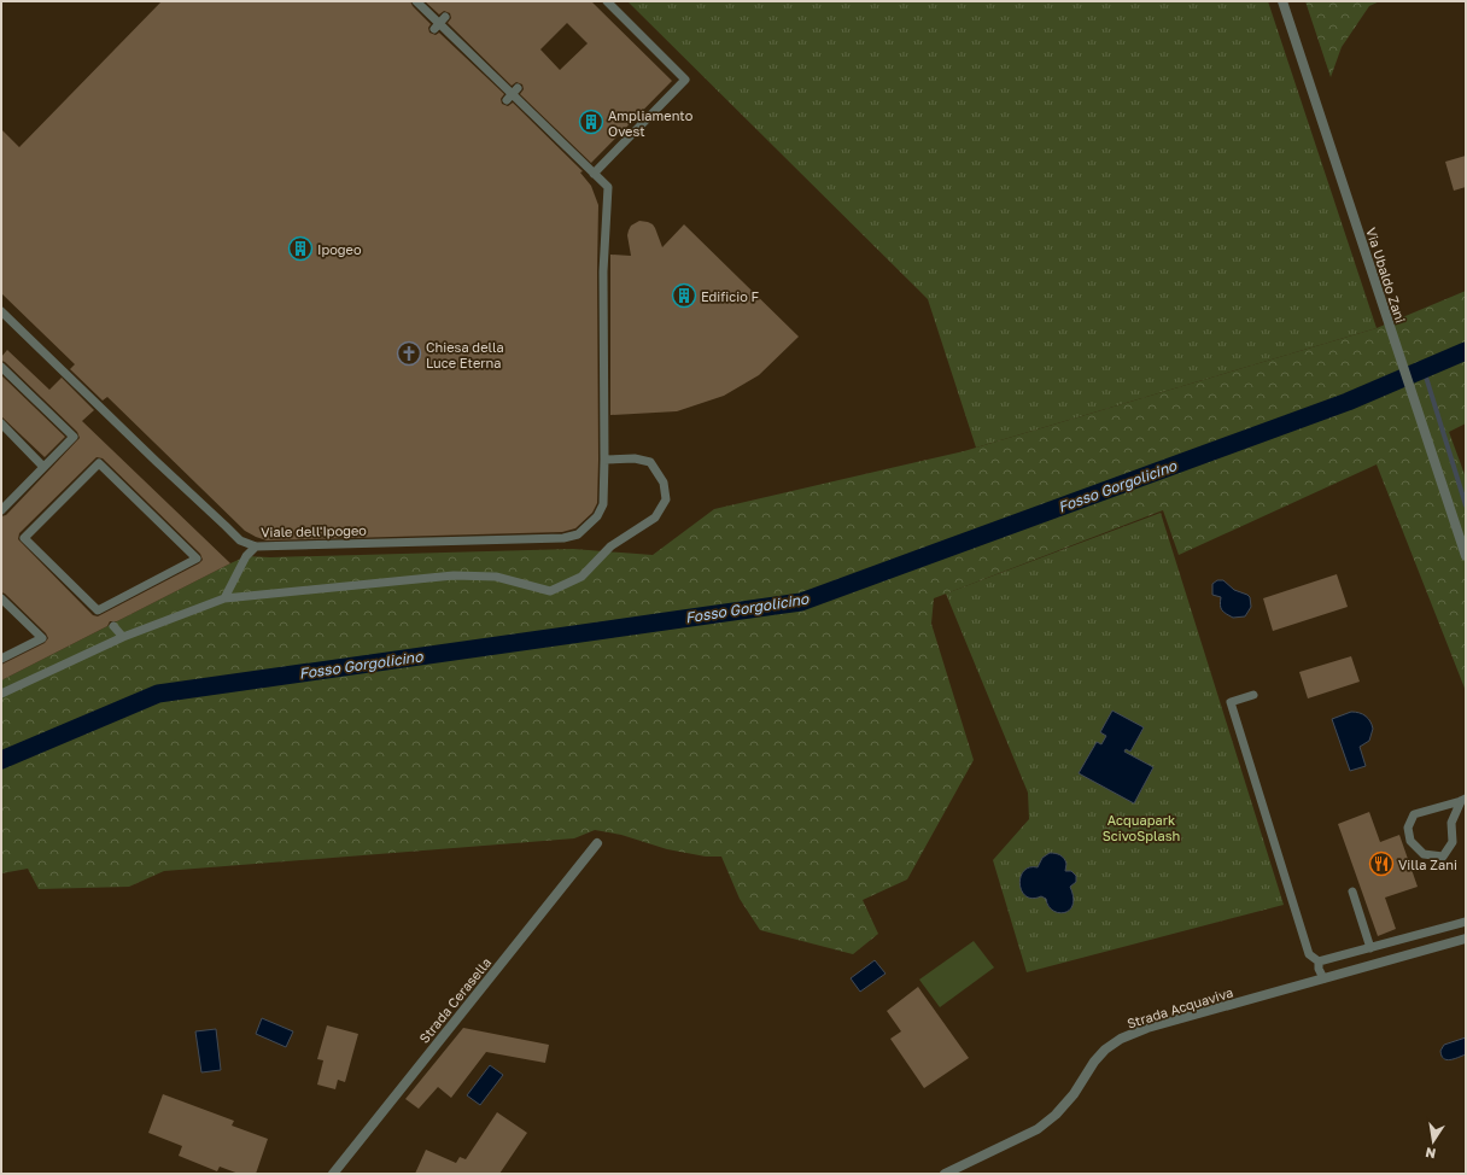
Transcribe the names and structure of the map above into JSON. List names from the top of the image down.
{
  "streets": {
    "street": ["Via Ubaldo Zani", "Strada Cerasella", "Strada Acquaviva"],
    "lane": ["Viale dell'Ipogeo"]
  },
  "water": ["Fosso Gorgolicino"],
  "parks": ["Acquapark ScivoSplash"],
  "places": {
    "building": ["Ampliamento Ovest", "Ipogeo", "Edificio F"],
    "church": ["Chiesa della Luce Eterna"],
    "restaurant": ["Villa Zani"]
  },
  "north": "bottom"
}
